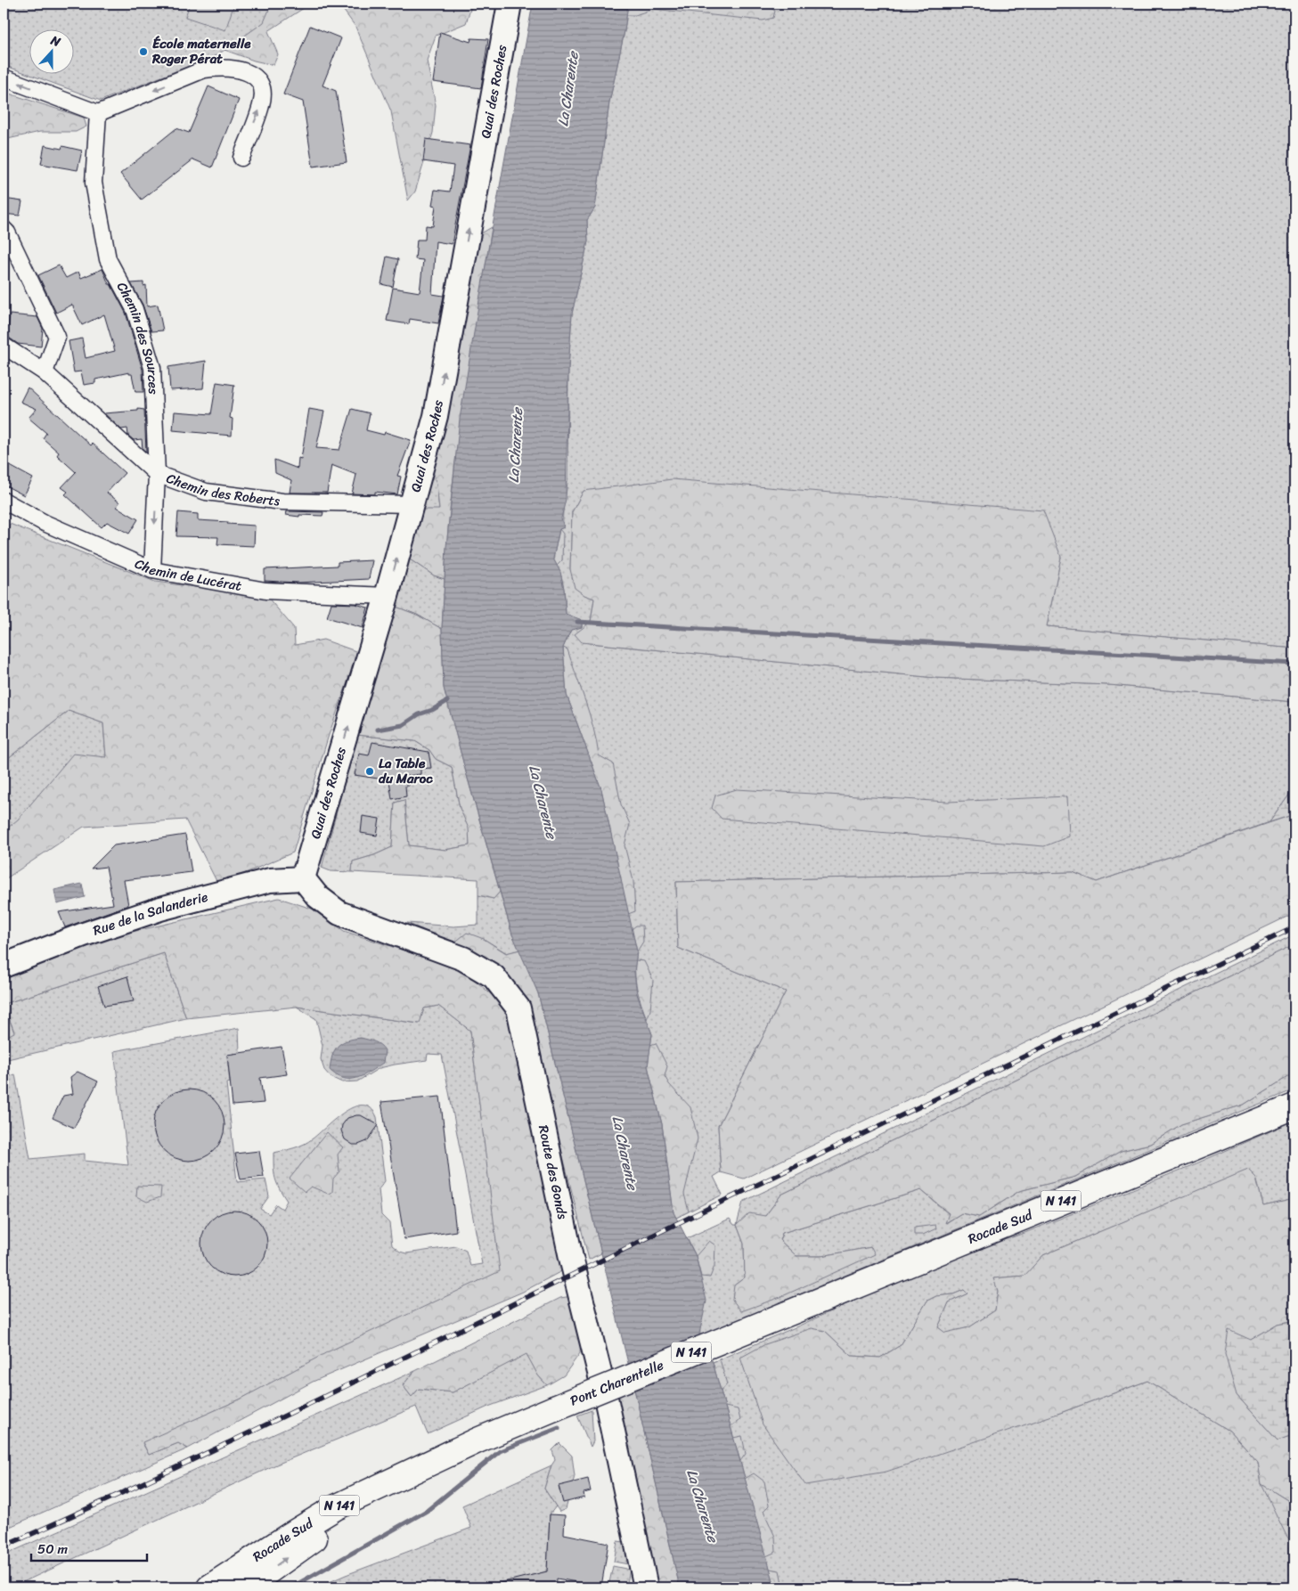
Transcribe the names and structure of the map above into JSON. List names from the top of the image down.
{
  "streets": {
    "highway": ["N 141", "Rocade Sud", "Pont Charentelle"],
    "street": [
      "Quai des Roches",
      "Chemin des Sources",
      "Chemin des Roberts",
      "Chemin de Lucérat",
      "Rue de la Salanderie",
      "Route des Gonds"
    ]
  },
  "crossings": [
    ["Quai des Roches", "Chemin des Roberts"],
    ["Quai des Roches", "Chemin de Lucérat"],
    ["Quai des Roches", "Rue de la Salanderie"],
    ["Quai des Roches", "Route des Gonds"],
    ["Chemin des Sources", "Chemin des Roberts"],
    ["Chemin des Sources", "Chemin de Lucérat"],
    ["Rue de la Salanderie", "Route des Gonds"],
    ["Rocade Sud", "Pont Charentelle"]
  ],
  "one_way": ["Quai des Roches"],
  "water": ["La Charente"],
  "places": ["École maternelle Roger Pérat", "La Table du Maroc"],
  "scale_bar": "50 m",
  "north": "top"
}
